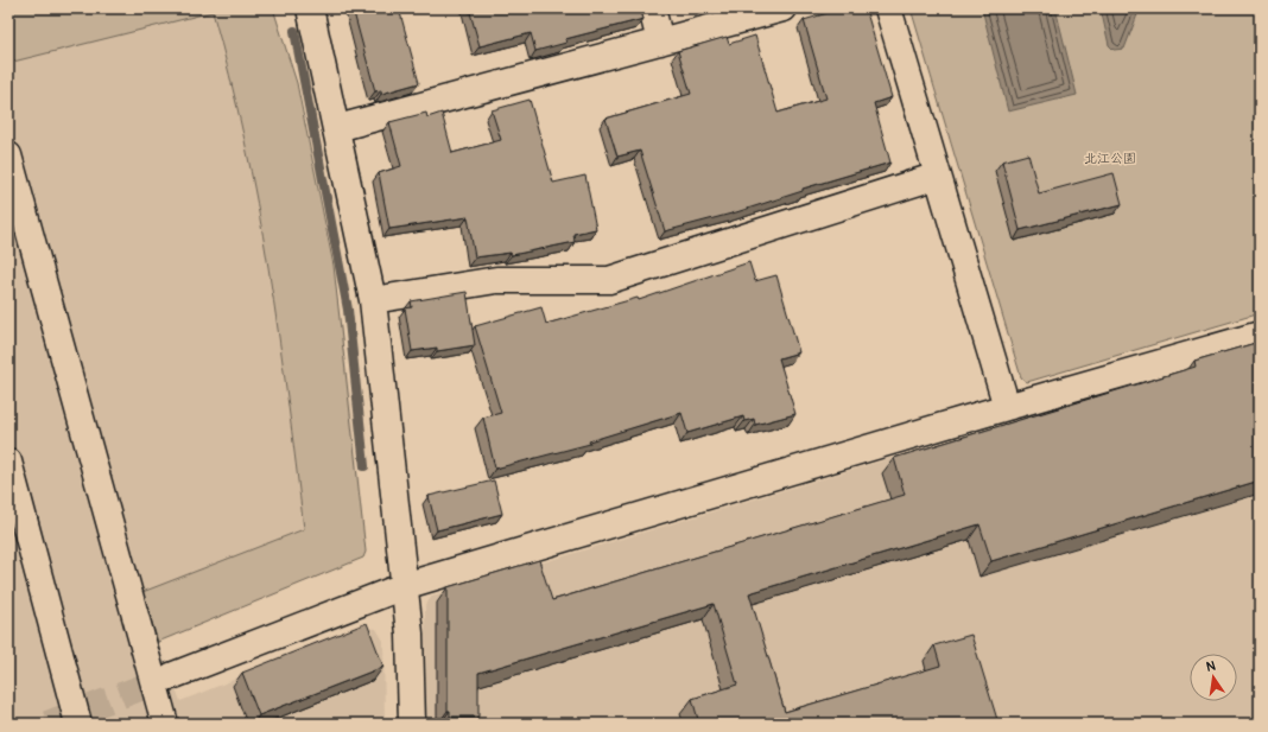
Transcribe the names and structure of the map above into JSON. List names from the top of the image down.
{
  "parks": ["北江公園"],
  "north": "top"
}
